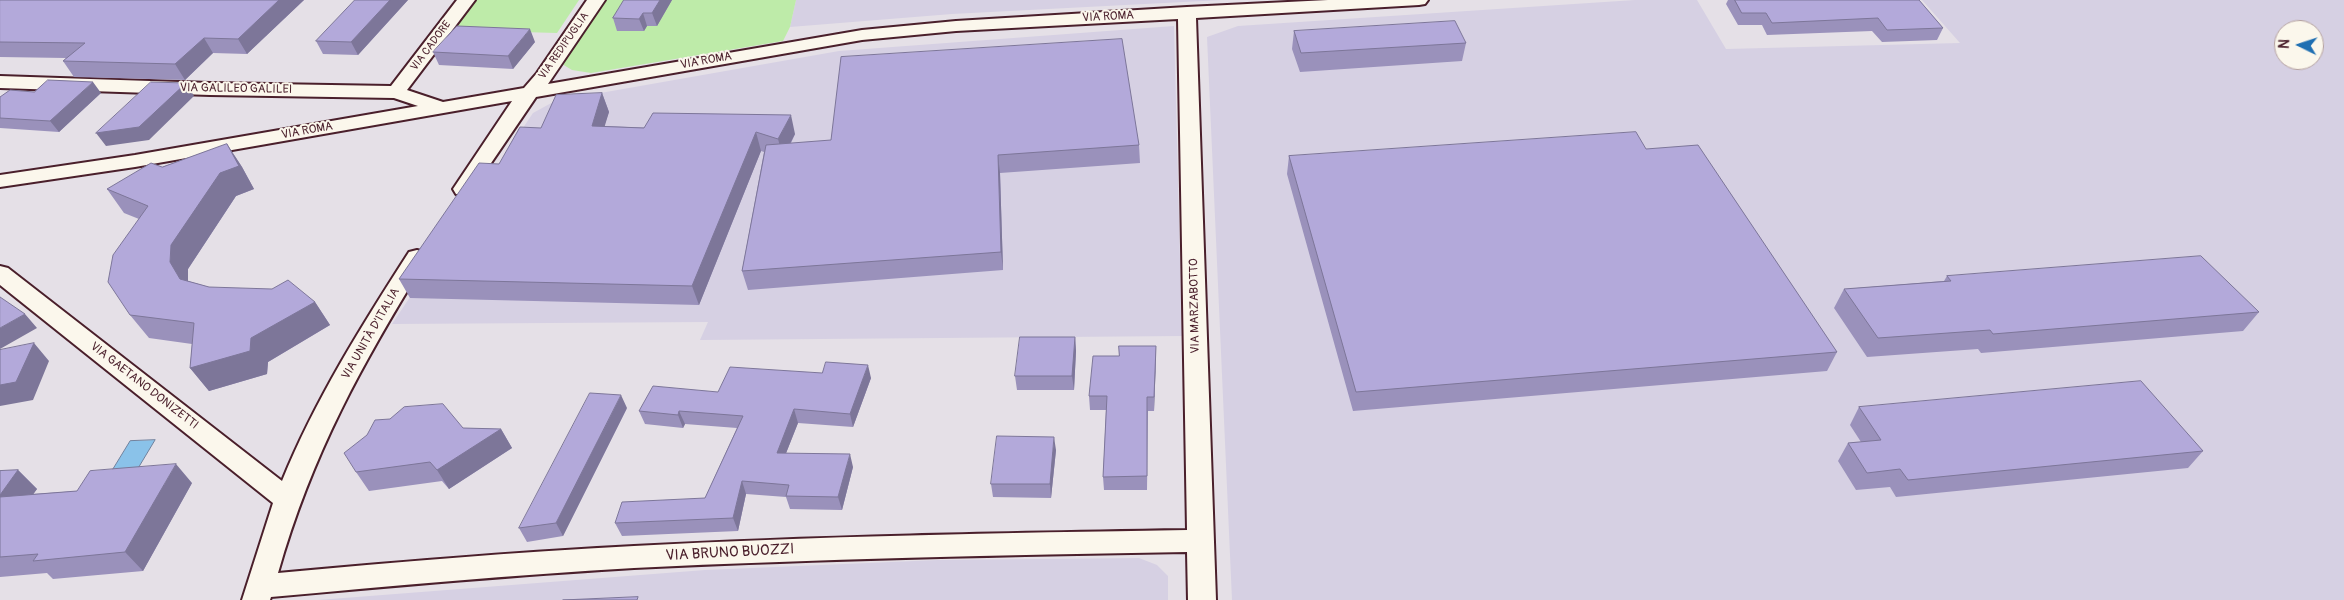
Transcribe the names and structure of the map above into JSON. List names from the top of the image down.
{
  "streets": {
    "street": [
      "VIA ROMA",
      "VIA CADORE",
      "VIA REDIPUGLIA",
      "VIA GALILEO GALILEI",
      "VIA MARZABOTTO",
      "VIA UNITÀ D'ITALIA",
      "VIA GAETANO DONIZETTI",
      "VIA BRUNO BUOZZI"
    ]
  },
  "crossings": [
    ["VIA ROMA", "VIA REDIPUGLIA"],
    ["VIA ROMA", "VIA GALILEO GALILEI"],
    ["VIA ROMA", "VIA MARZABOTTO"],
    ["VIA CADORE", "VIA GALILEO GALILEI"],
    ["VIA MARZABOTTO", "VIA BRUNO BUOZZI"],
    ["VIA UNITÀ D'ITALIA", "VIA GAETANO DONIZETTI"],
    ["VIA UNITÀ D'ITALIA", "VIA BRUNO BUOZZI"]
  ],
  "north": "left"
}
